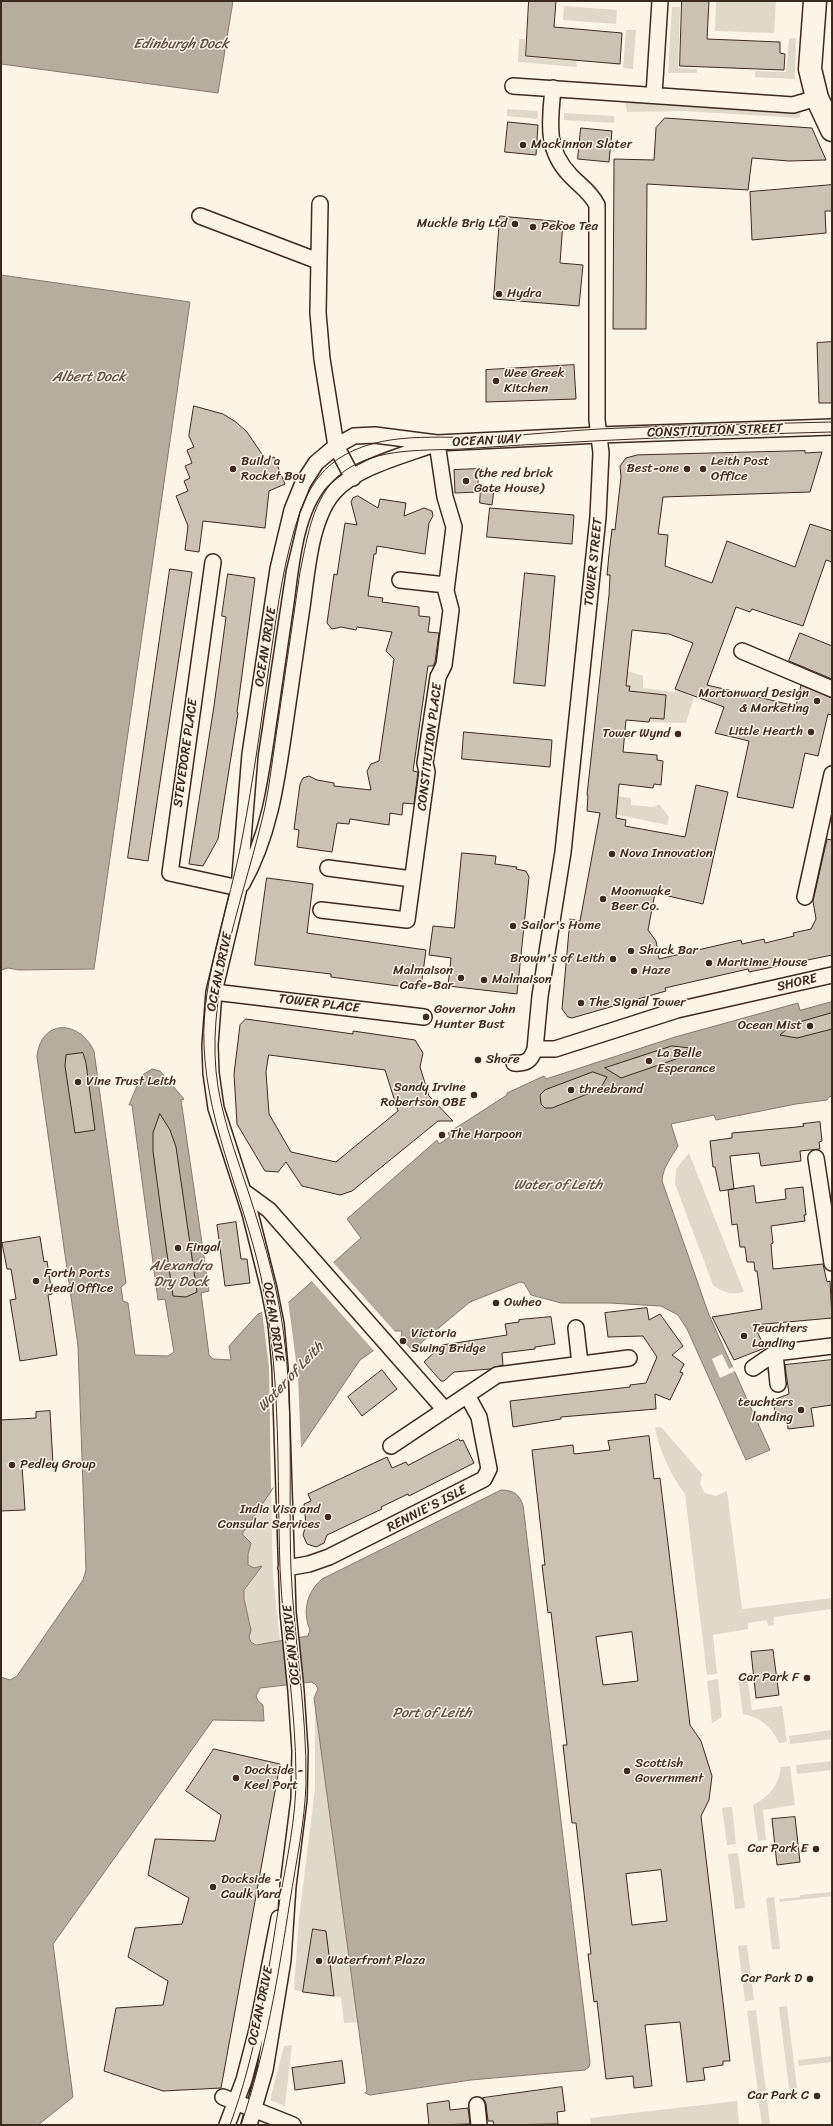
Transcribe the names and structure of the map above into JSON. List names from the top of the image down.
{
  "streets": {
    "street": [
      "CONSTITUTION STREET",
      "OCEAN WAY",
      "TOWER STREET",
      "OCEAN DRIVE",
      "CONSTITUTION PLACE",
      "STEVEDORE PLACE",
      "SHORE",
      "TOWER PLACE",
      "RENNIE'S ISLE"
    ]
  },
  "crossings": [
    ["CONSTITUTION STREET", "OCEAN WAY"],
    ["CONSTITUTION STREET", "TOWER STREET"],
    ["OCEAN WAY", "TOWER STREET"],
    ["OCEAN WAY", "OCEAN DRIVE"],
    ["OCEAN WAY", "CONSTITUTION PLACE"],
    ["TOWER STREET", "SHORE"],
    ["OCEAN DRIVE", "CONSTITUTION PLACE"],
    ["OCEAN DRIVE", "STEVEDORE PLACE"],
    ["OCEAN DRIVE", "TOWER PLACE"],
    ["OCEAN DRIVE", "RENNIE'S ISLE"]
  ],
  "water": [
    "Edinburgh Dock",
    "Albert Dock",
    "Water of Leith",
    "Alexandra Dry Dock",
    "Port of Leith"
  ],
  "places": [
    "Mackinnon Slater",
    "Muckle Brig Ltd",
    "Pekoe Tea",
    "Hydra",
    "Wee Greek Kitchen",
    "Build a Rocket Boy",
    "Best-one",
    "Leith Post Office",
    "(the red brick Gate House)",
    "Mortonward Design & Marketing",
    "Little Hearth",
    "Tower Wynd",
    "Nova Innovation",
    "Moonwake Beer Co.",
    "Sailor's Home",
    "Shuck Bar",
    "Brown's of Leith",
    "Maritime House",
    "Haze",
    "Malmaison Cafe-Bar",
    "Malmaison",
    "The Signal Tower",
    "Governor John Hunter Bust",
    "Ocean Mist",
    "Shore",
    "La Belle Esperance",
    "Vine Trust Leith",
    "threebrand",
    "Sandy Irvine Robertson OBE",
    "The Harpoon",
    "Fingal",
    "Forth Ports Head Office",
    "Owheo",
    "Teuchters Landing",
    "Victoria Swing Bridge",
    "teuchters landing",
    "Pedley Group",
    "India Visa and Consular Services",
    "Car Park F",
    "Scottish Government",
    "Dockside - Keel Port",
    "Car Park E",
    "Dockside - Caulk Yard",
    "Waterfront Plaza",
    "Car Park D",
    "Car Park C"
  ]
}
